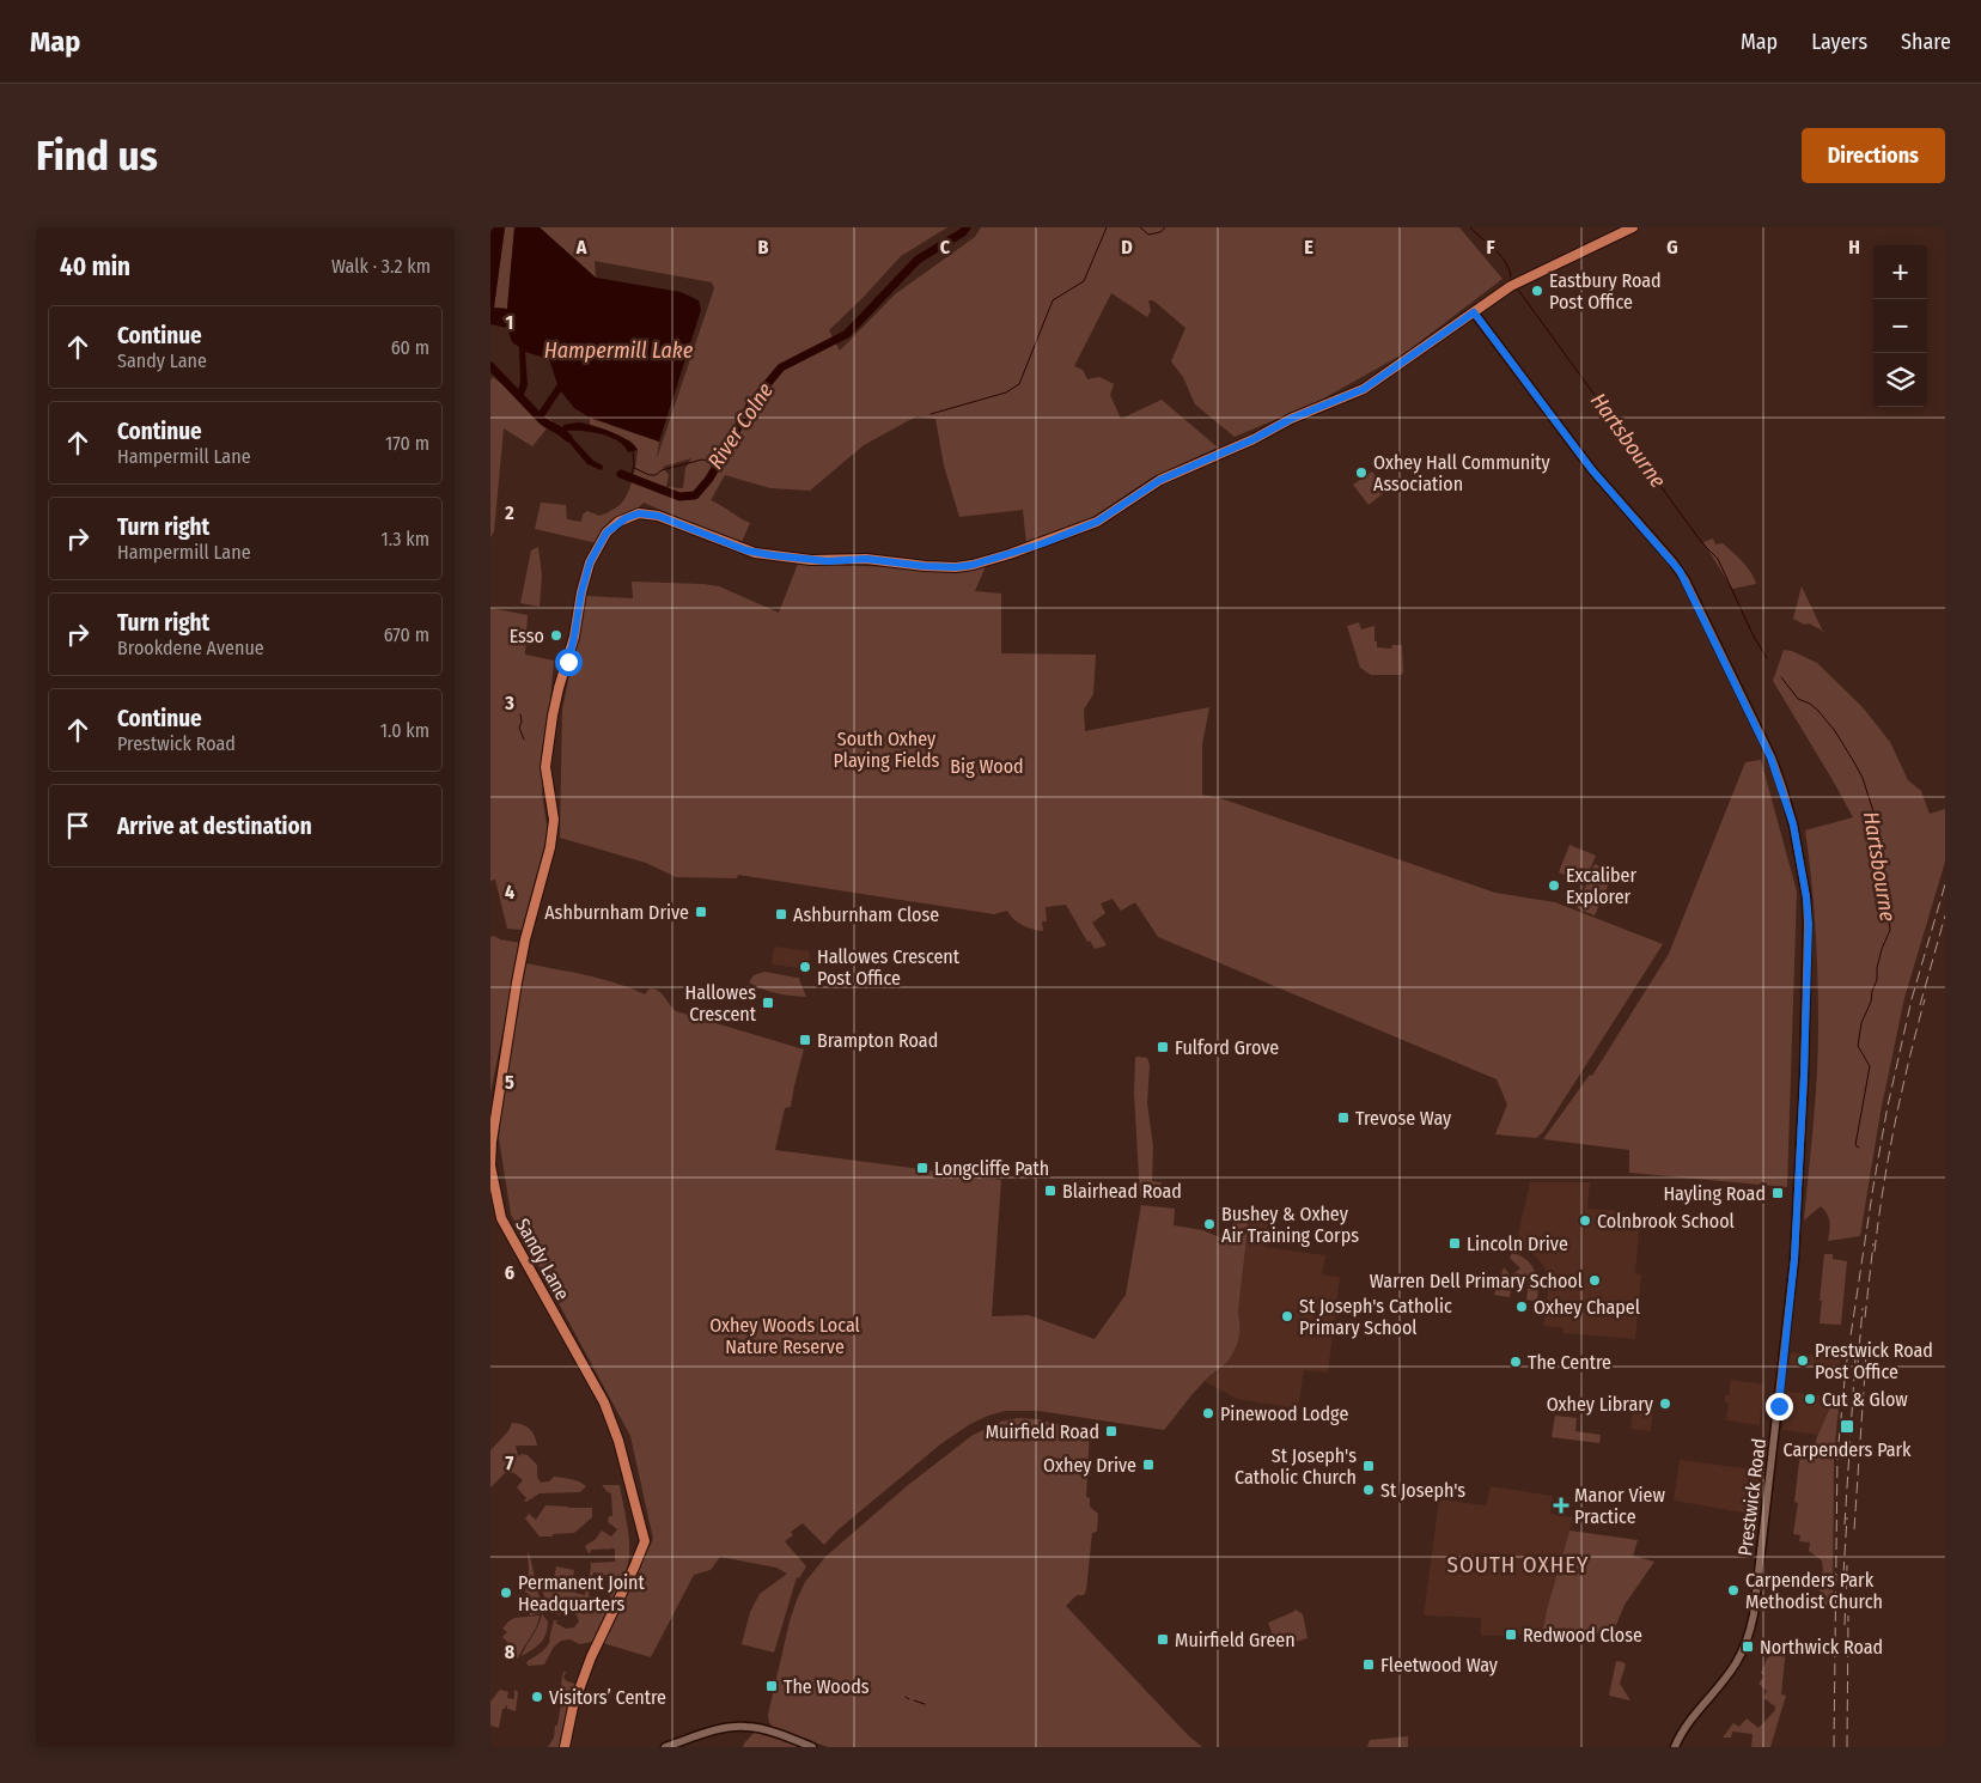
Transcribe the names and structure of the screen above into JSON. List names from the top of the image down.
{
  "streets": {
    "main road": ["Sandy Lane", "Prestwick Road"]
  },
  "crossings": [
    ["Sandy Lane", "Prestwick Road"]
  ],
  "districts": ["SOUTH OXHEY"],
  "water": ["Hampermill Lake", "River Colne", "Hartsbourne"],
  "parks": ["South Oxhey Playing Fields", "Big Wood", "Oxhey Woods Local Nature Reserve"],
  "places": {
    "other": [
      "Eastbury Road Post Office",
      "Oxhey Hall Community Association",
      "Esso",
      "Excaliber Explorer",
      "Hallowes Crescent Post Office",
      "Colnbrook School",
      "Bushey & Oxhey Air Training Corps",
      "Warren Dell Primary School",
      "Oxhey Chapel",
      "St Joseph's Catholic Primary School",
      "Prestwick Road Post Office",
      "The Centre",
      "Cut & Glow",
      "Oxhey Library",
      "Pinewood Lodge",
      "St Joseph's",
      "Carpenders Park Methodist Church",
      "Permanent Joint Headquarters",
      "Visitors’ Centre"
    ],
    "transit": [
      "Ashburnham Drive",
      "Ashburnham Close",
      "Hallowes Crescent",
      "Brampton Road",
      "Fulford Grove",
      "Trevose Way",
      "Longcliffe Path",
      "Blairhead Road",
      "Hayling Road",
      "Lincoln Drive",
      "Carpenders Park",
      "Muirfield Road",
      "Oxhey Drive",
      "St Joseph's Catholic Church",
      "Redwood Close",
      "Muirfield Green",
      "Northwick Road",
      "Fleetwood Way",
      "The Woods"
    ],
    "health": ["Manor View Practice"]
  },
  "page": {
    "header": "Map",
    "nav": ["Map", "Layers", "Share"],
    "buttons": "Directions",
    "title": "Find us",
    "heading": ["40 min", "Walk · 3.2 km"],
    "map_buttons": ["+", "−"],
    "list": [
      ["Continue", "Sandy Lane", "60 m"],
      ["Continue", "Hampermill Lane", "170 m"],
      ["Turn right", "Hampermill Lane", "1.3 km"],
      ["Turn right", "Brookdene Avenue", "670 m"],
      ["Continue", "Prestwick Road", "1.0 km"],
      "Arrive at destination"
    ]
  },
  "grid": {
    "columns": [
      "A",
      "B",
      "C",
      "D",
      "E",
      "F",
      "G",
      "H"
    ],
    "rows": [
      "1",
      "2",
      "3",
      "4",
      "5",
      "6",
      "7",
      "8"
    ]
  }
}
